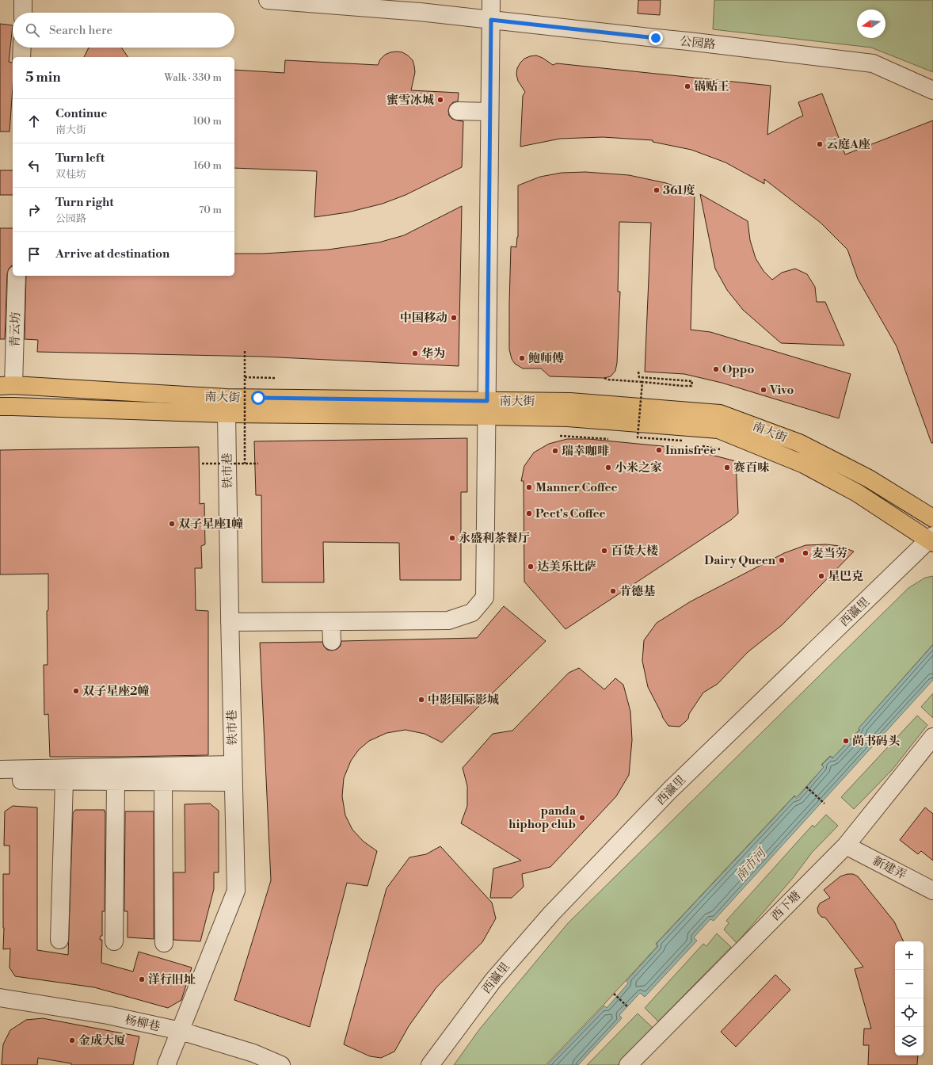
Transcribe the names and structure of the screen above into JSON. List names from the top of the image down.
{
  "streets": {
    "main road": ["南大街"],
    "street": [
      "公园路",
      "青云坊",
      "铁市巷",
      "西瀛里",
      "新建弄",
      "西下塘",
      "杨柳巷"
    ]
  },
  "crossings": [
    ["青云坊", "南大街"],
    ["南大街", "铁市巷"],
    ["南大街", "西瀛里"],
    ["铁市巷", "杨柳巷"],
    ["新建弄", "西下塘"]
  ],
  "water": ["南市河"],
  "places": [
    "锅贴王",
    "蜜雪冰城",
    "云庭A座",
    "361度",
    "中国移动",
    "华为",
    "鲍师傅",
    "Oppo",
    "Vivo",
    "Innisfree",
    "瑞幸咖啡",
    "小米之家",
    "赛百味",
    "Manner Coffee",
    "Peet's Coffee",
    "双子星座1幢",
    "永盛利茶餐厅",
    "百货大楼",
    "麦当劳",
    "Dairy Queen",
    "达美乐比萨",
    "星巴克",
    "肯德基",
    "双子星座2幢",
    "中影国际影城",
    "尚书码头",
    "panda hiphop club",
    "洋行旧址",
    "金成大厦"
  ],
  "north": "left",
  "page": {
    "search": "Search here",
    "heading": ["5 min", "Walk · 330 m"],
    "list": [
      ["Continue", "南大街", "100 m"],
      ["Turn left", "双桂坊", "160 m"],
      ["Turn right", "公园路", "70 m"],
      "Arrive at destination"
    ],
    "map_buttons": ["+", "−"]
  }
}
